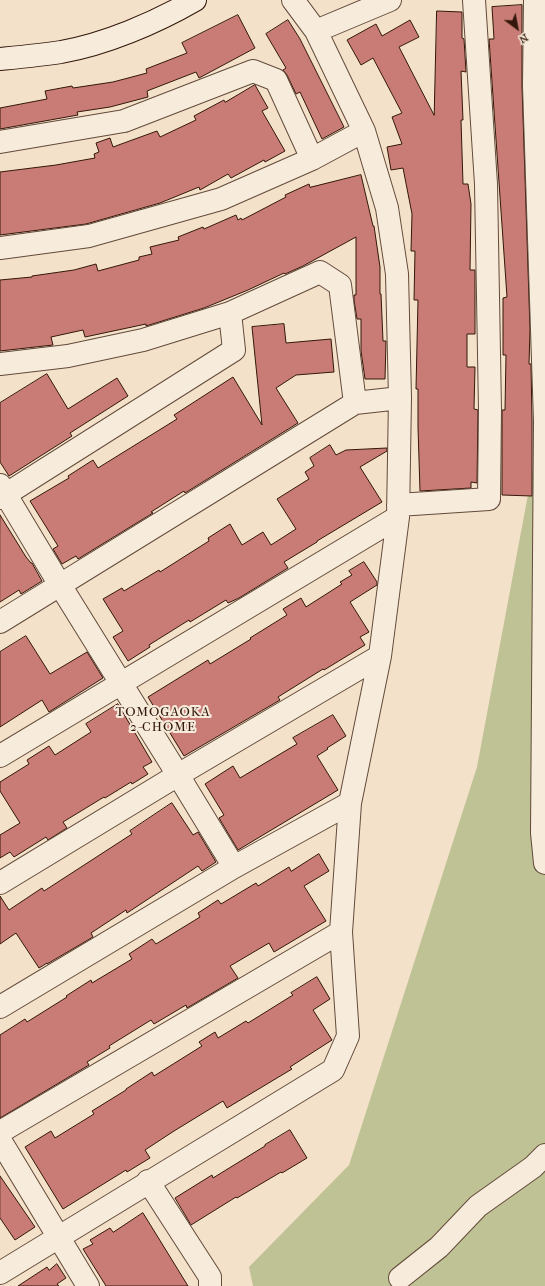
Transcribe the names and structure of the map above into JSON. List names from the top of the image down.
{
  "districts": ["TOMOGAOKA 2-CHOME"],
  "north": "bottom right"
}
